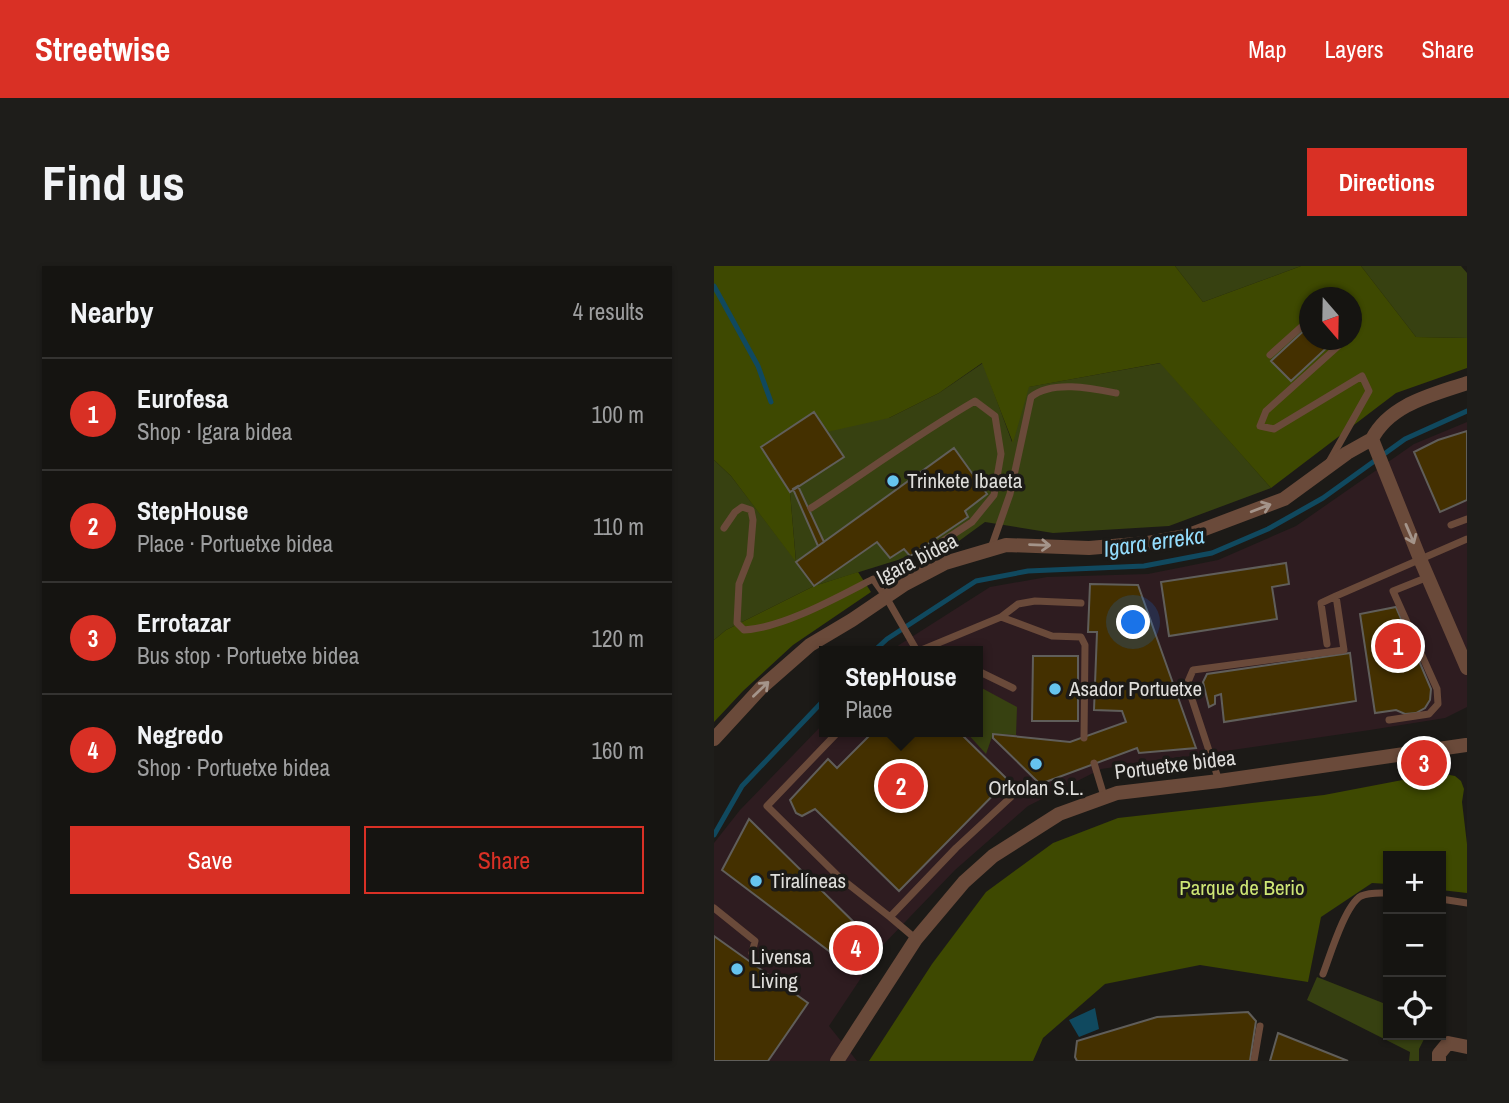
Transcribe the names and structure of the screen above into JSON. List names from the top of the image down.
{
  "streets": {
    "street": ["Igara bidea", "Portuetxe bidea"]
  },
  "one_way": ["Igara bidea"],
  "water": ["Igara erreka"],
  "parks": ["Parque de Berio"],
  "places": [
    "Trinkete Ibaeta",
    "Asador Portuetxe",
    "Orkolan S.L.",
    "Tiralíneas",
    "Livensa Living"
  ],
  "north": "bottom",
  "page": {
    "header": "Streetwise",
    "nav": ["Map", "Layers", "Share"],
    "buttons": [
      "Directions",
      ["Save", "Share"]
    ],
    "title": "Find us",
    "heading": ["Nearby", "4 results"],
    "list": [
      {
        "mark": "1",
        "name": "Eurofesa",
        "note": "Shop · Igara bidea",
        "value": "100 m"
      },
      {
        "mark": "2",
        "name": "StepHouse",
        "note": "Place · Portuetxe bidea",
        "value": "110 m"
      },
      {
        "mark": "3",
        "name": "Errotazar",
        "note": "Bus stop · Portuetxe bidea",
        "value": "120 m"
      },
      {
        "mark": "4",
        "name": "Negredo",
        "note": "Shop · Portuetxe bidea",
        "value": "160 m"
      }
    ],
    "pins": [
      "1",
      "3",
      "2",
      "4"
    ],
    "popup": ["StepHouse", "Place"],
    "map_buttons": ["+", "−"]
  }
}
